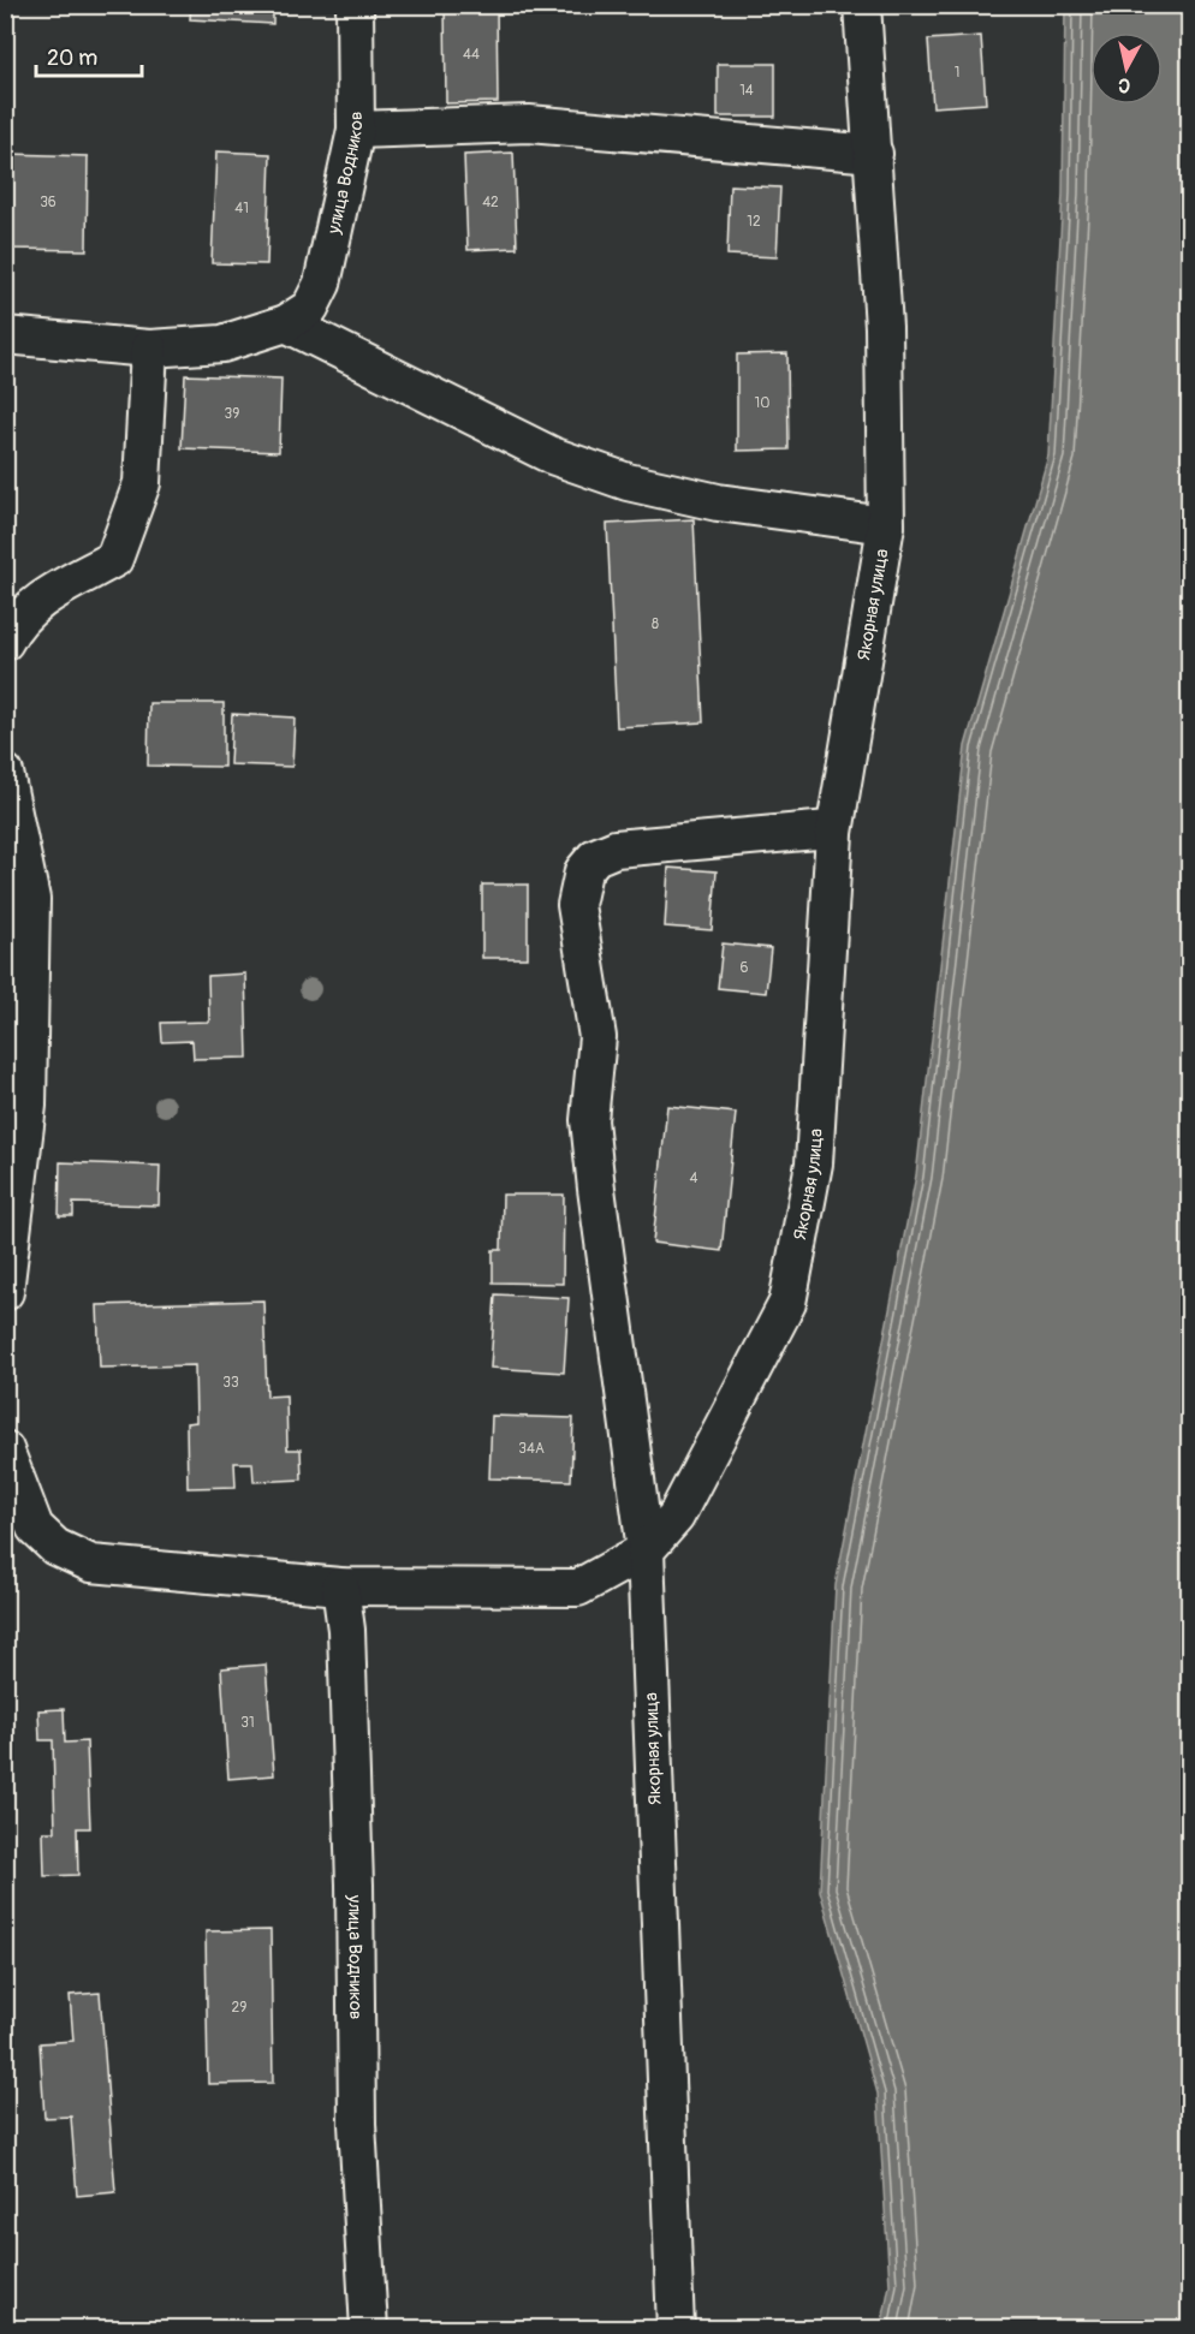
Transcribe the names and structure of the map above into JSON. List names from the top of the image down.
{
  "streets": {
    "street": ["улица Водников", "Якорная улица"]
  },
  "house_numbers": [
    "44",
    "1",
    "14",
    "36",
    "42",
    "41",
    "12",
    "10",
    "39",
    "8",
    "6",
    "4",
    "33",
    "34А",
    "31",
    "29"
  ],
  "scale_bar": "20 m",
  "north": "bottom"
}
